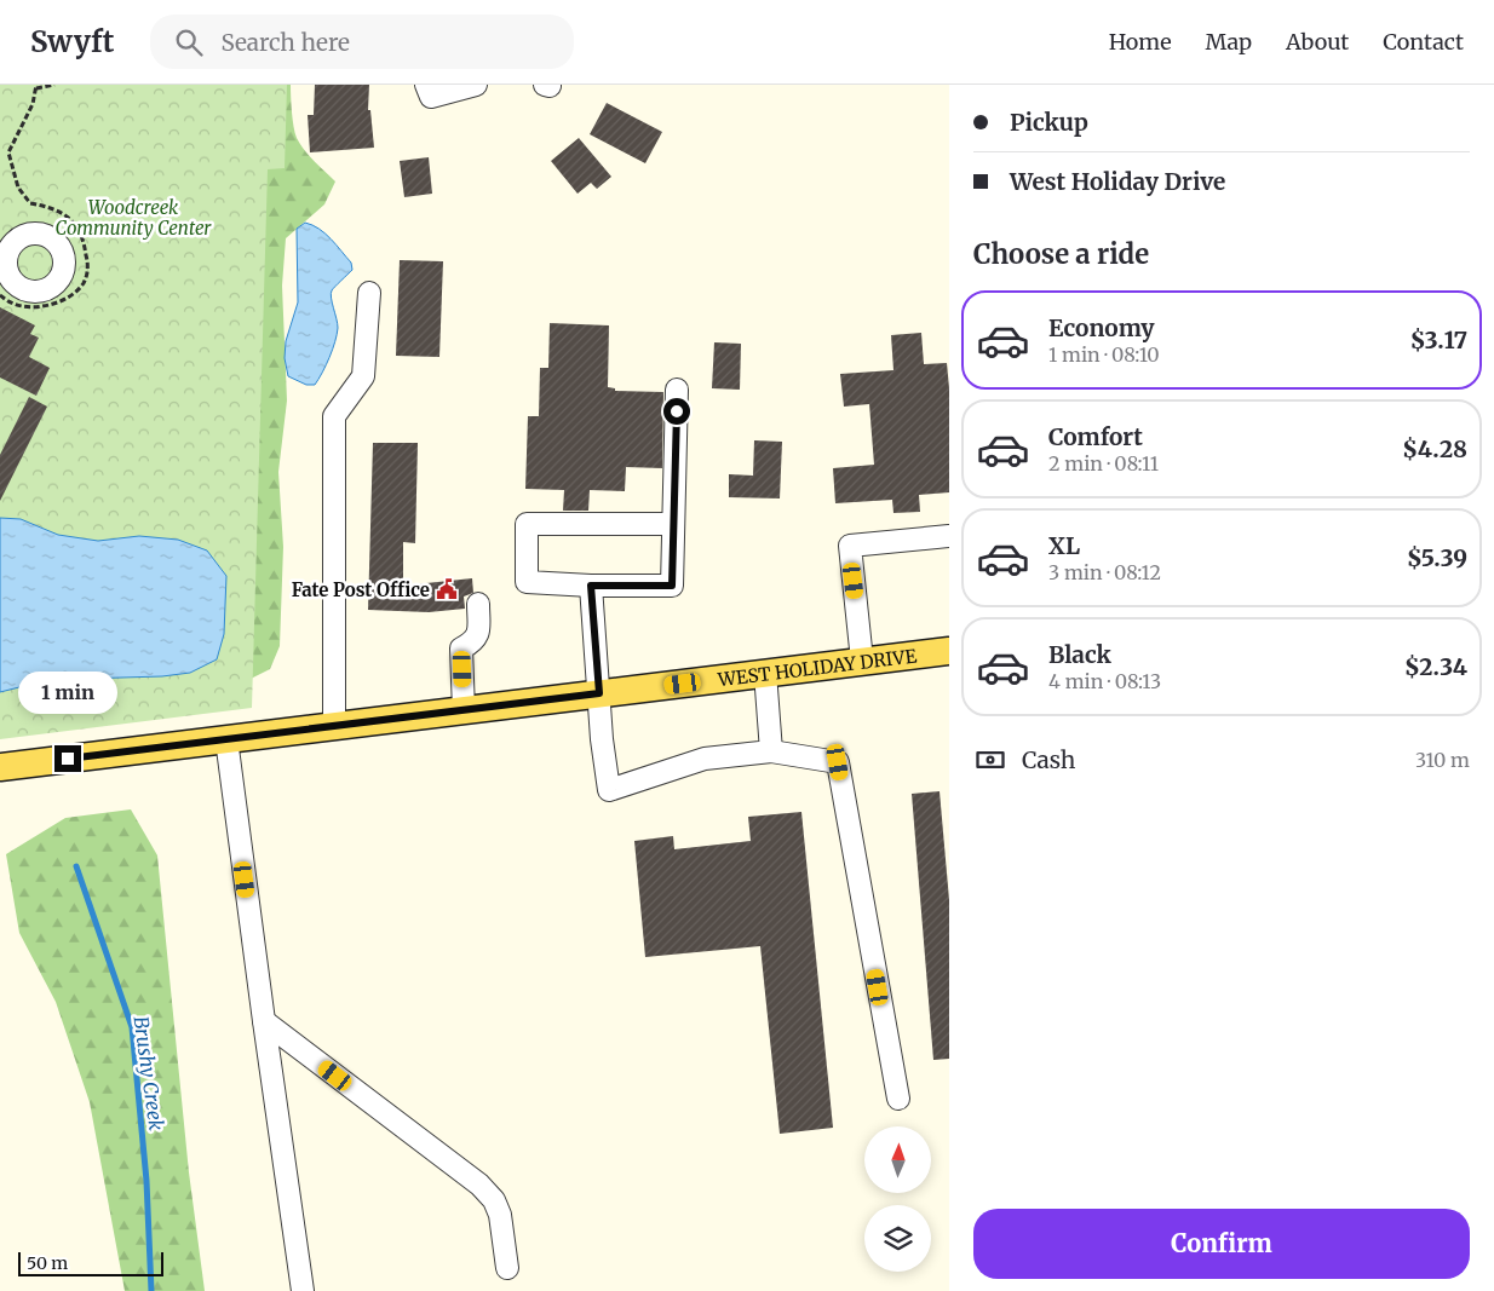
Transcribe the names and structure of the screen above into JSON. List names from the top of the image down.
{
  "streets": {
    "main road": ["WEST HOLIDAY DRIVE"]
  },
  "water": ["Brushy Creek"],
  "parks": ["Woodcreek Community Center"],
  "places": {
    "public building": ["Fate Post Office"]
  },
  "scale_bar": "50 m",
  "north": "top",
  "page": {
    "header": "Swyft",
    "search": "Search here",
    "nav": [
      "Home",
      "Map",
      "About",
      "Contact"
    ],
    "banner": ["Pickup", "West Holiday Drive"],
    "heading": "Choose a ride",
    "list": [
      {
        "name": "Economy",
        "note": "1 min · 08:10",
        "value": "$3.17"
      },
      {
        "name": "Comfort",
        "note": "2 min · 08:11",
        "value": "$4.28"
      },
      {
        "name": "XL",
        "note": "3 min · 08:12",
        "value": "$5.39"
      },
      {
        "name": "Black",
        "note": "4 min · 08:13",
        "value": "$2.34"
      }
    ],
    "bubble": "1 min",
    "pay": ["Cash", "310 m"],
    "buttons": "Confirm",
    "scale": "50 m"
  }
}
